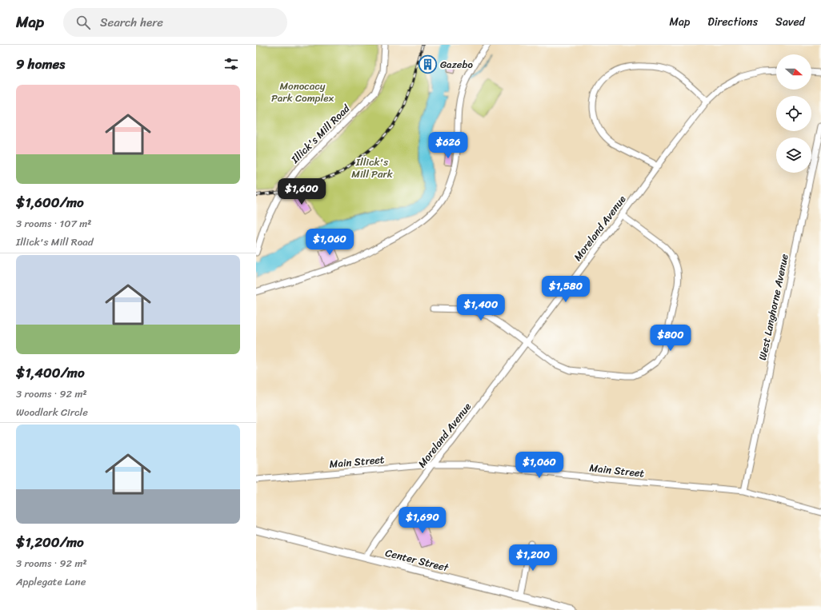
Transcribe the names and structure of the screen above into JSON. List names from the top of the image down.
{
  "streets": {
    "main road": ["Center Street"],
    "street": [
      "Illick's Mill Road",
      "Moreland Avenue",
      "West Langhorne Avenue",
      "Main Street"
    ]
  },
  "crossings": [
    ["Moreland Avenue", "Main Street"],
    ["Moreland Avenue", "Center Street"],
    ["West Langhorne Avenue", "Main Street"]
  ],
  "parks": ["Monocacy Park Complex", "Illick's Mill Park"],
  "places": {
    "building": ["Gazebo"]
  },
  "north": "right",
  "page": {
    "header": "Map",
    "search": "Search here",
    "nav": ["Map", "Directions", "Saved"],
    "heading": "9 homes",
    "list": [
      {
        "name": "$1,600/mo",
        "note": "3 rooms · 107 m² · Illick's Mill Road"
      },
      {
        "name": "$1,400/mo",
        "note": "3 rooms · 92 m² · Woodlark Circle"
      },
      {
        "name": "$1,200/mo",
        "note": "3 rooms · 92 m² · Applegate Lane"
      }
    ],
    "price": [
      "$626",
      "$1,600",
      "$1,060",
      "$1,580",
      "$1,400",
      "$800",
      "$1,060",
      "$1,690",
      "$1,200"
    ]
  }
}
